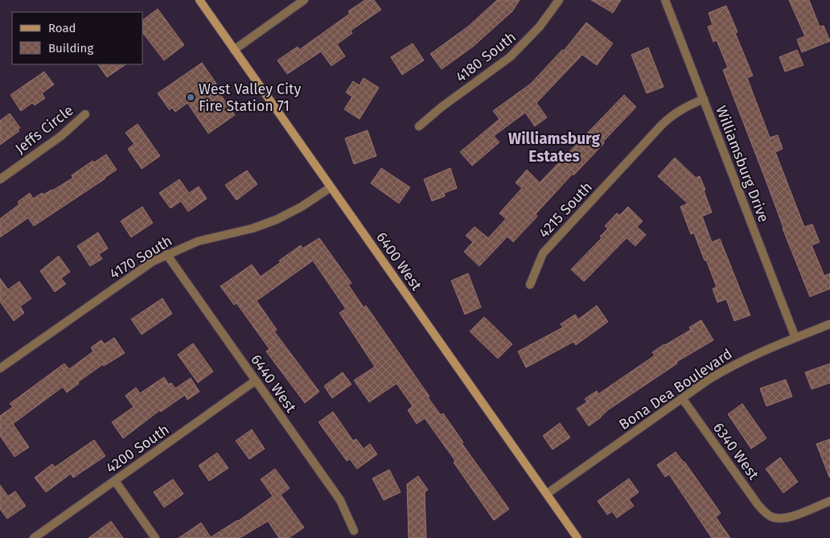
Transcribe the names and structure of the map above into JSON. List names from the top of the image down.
{
  "streets": {
    "street": [
      "4180 South",
      "Jeffs Circle",
      "Williamsburg Drive",
      "4215 South",
      "4170 South",
      "6400 West",
      "6440 West",
      "Bona Dea Boulevard",
      "4200 South",
      "6340 West"
    ]
  },
  "crossings": [
    ["Williamsburg Drive", "4215 South"],
    ["Williamsburg Drive", "Bona Dea Boulevard"],
    ["4170 South", "6400 West"],
    ["4170 South", "6440 West"],
    ["6400 West", "Bona Dea Boulevard"],
    ["6440 West", "4200 South"],
    ["Bona Dea Boulevard", "6340 West"]
  ],
  "districts": ["Williamsburg Estates"],
  "places": ["West Valley City Fire Station 71"],
  "legend": ["Road", "Building"]
}
